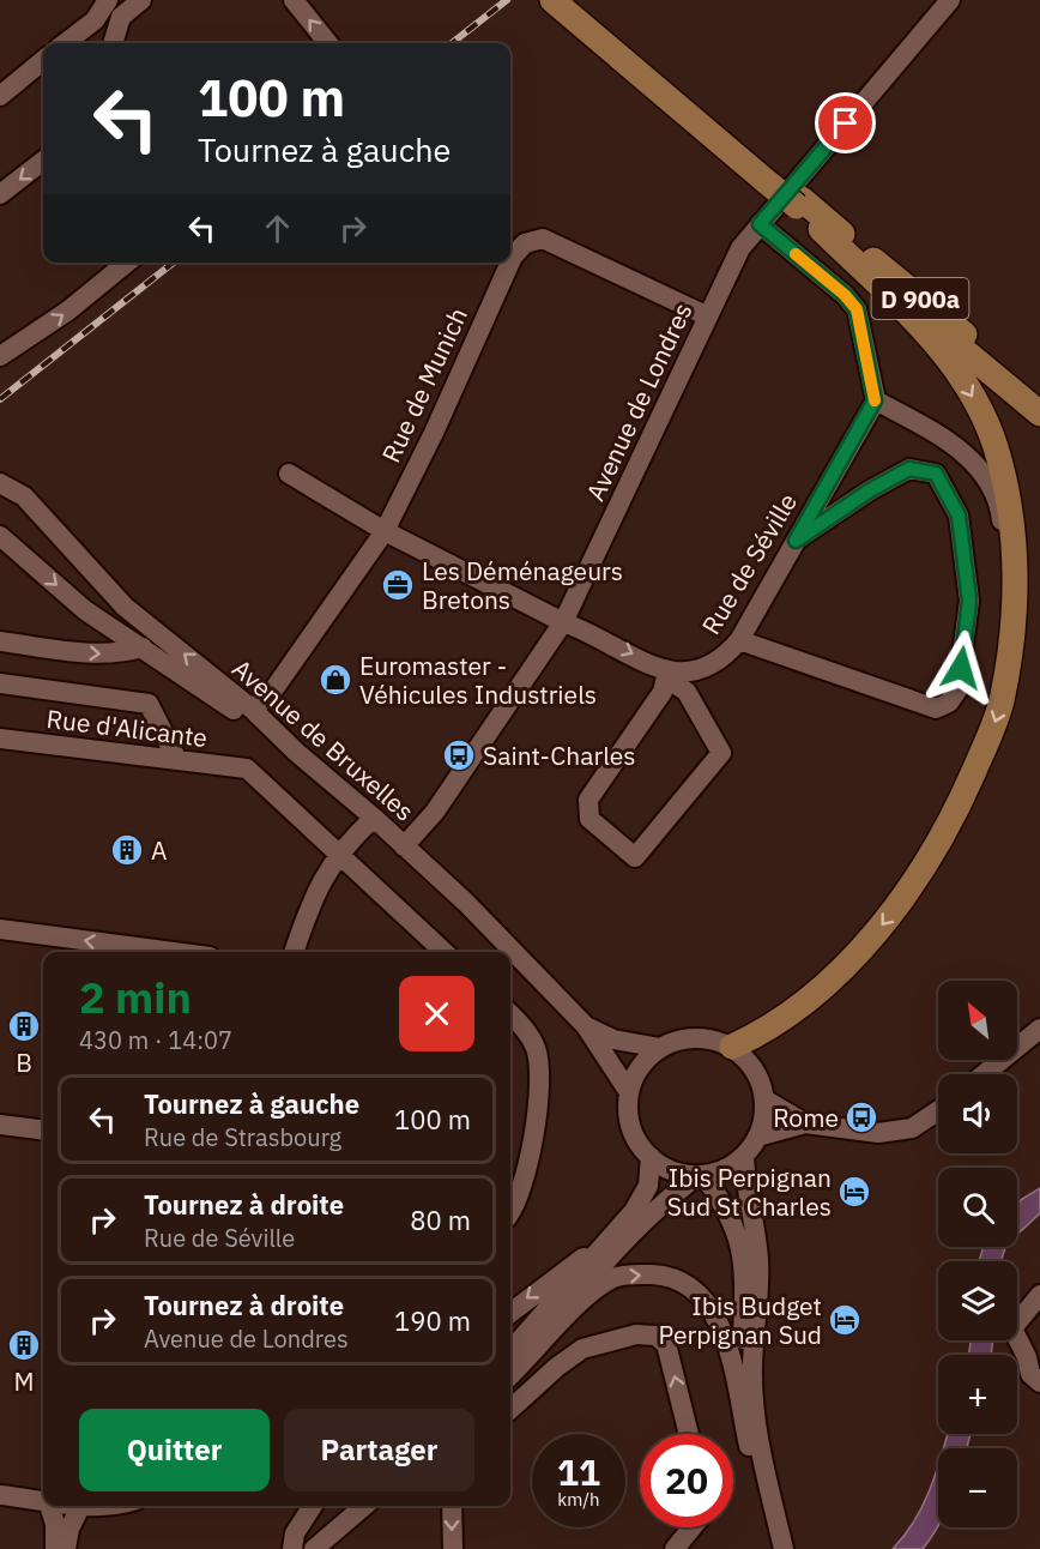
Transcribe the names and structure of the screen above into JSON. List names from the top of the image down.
{
  "streets": {
    "main road": ["D 900a"],
    "street": [
      "Rue de Munich",
      "Avenue de Londres",
      "Rue de Séville",
      "Rue d'Alicante",
      "Avenue de Bruxelles"
    ]
  },
  "crossings": [
    ["Rue de Munich", "Avenue de Londres"],
    ["Rue de Munich", "Rue de Séville"],
    ["Rue de Munich", "Avenue de Bruxelles"],
    ["Avenue de Londres", "Rue de Séville"],
    ["Avenue de Londres", "Avenue de Bruxelles"]
  ],
  "places": {
    "office": ["Les Déménageurs Bretons"],
    "shop": ["Euromaster - Véhicules Industriels"],
    "bus stop": ["Saint-Charles", "Rome"],
    "building": ["A", "B", "M"],
    "hotel": ["Ibis Perpignan Sud St Charles", "Ibis Budget Perpignan Sud"]
  },
  "north": "top left",
  "page": {
    "turn": ["100 m", "Tournez à gauche"],
    "heading": ["2 min", "430 m · 14:07"],
    "map_buttons": ["+", "−"],
    "list": [
      {
        "name": "Tournez à gauche",
        "note": "Rue de Strasbourg",
        "value": "100 m"
      },
      {
        "name": "Tournez à droite",
        "note": "Rue de Séville",
        "value": "80 m"
      },
      {
        "name": "Tournez à droite",
        "note": "Avenue de Londres",
        "value": "190 m"
      }
    ],
    "buttons": ["Quitter", "Partager"],
    "speed": "11 km/h",
    "limit": "20"
  }
}
